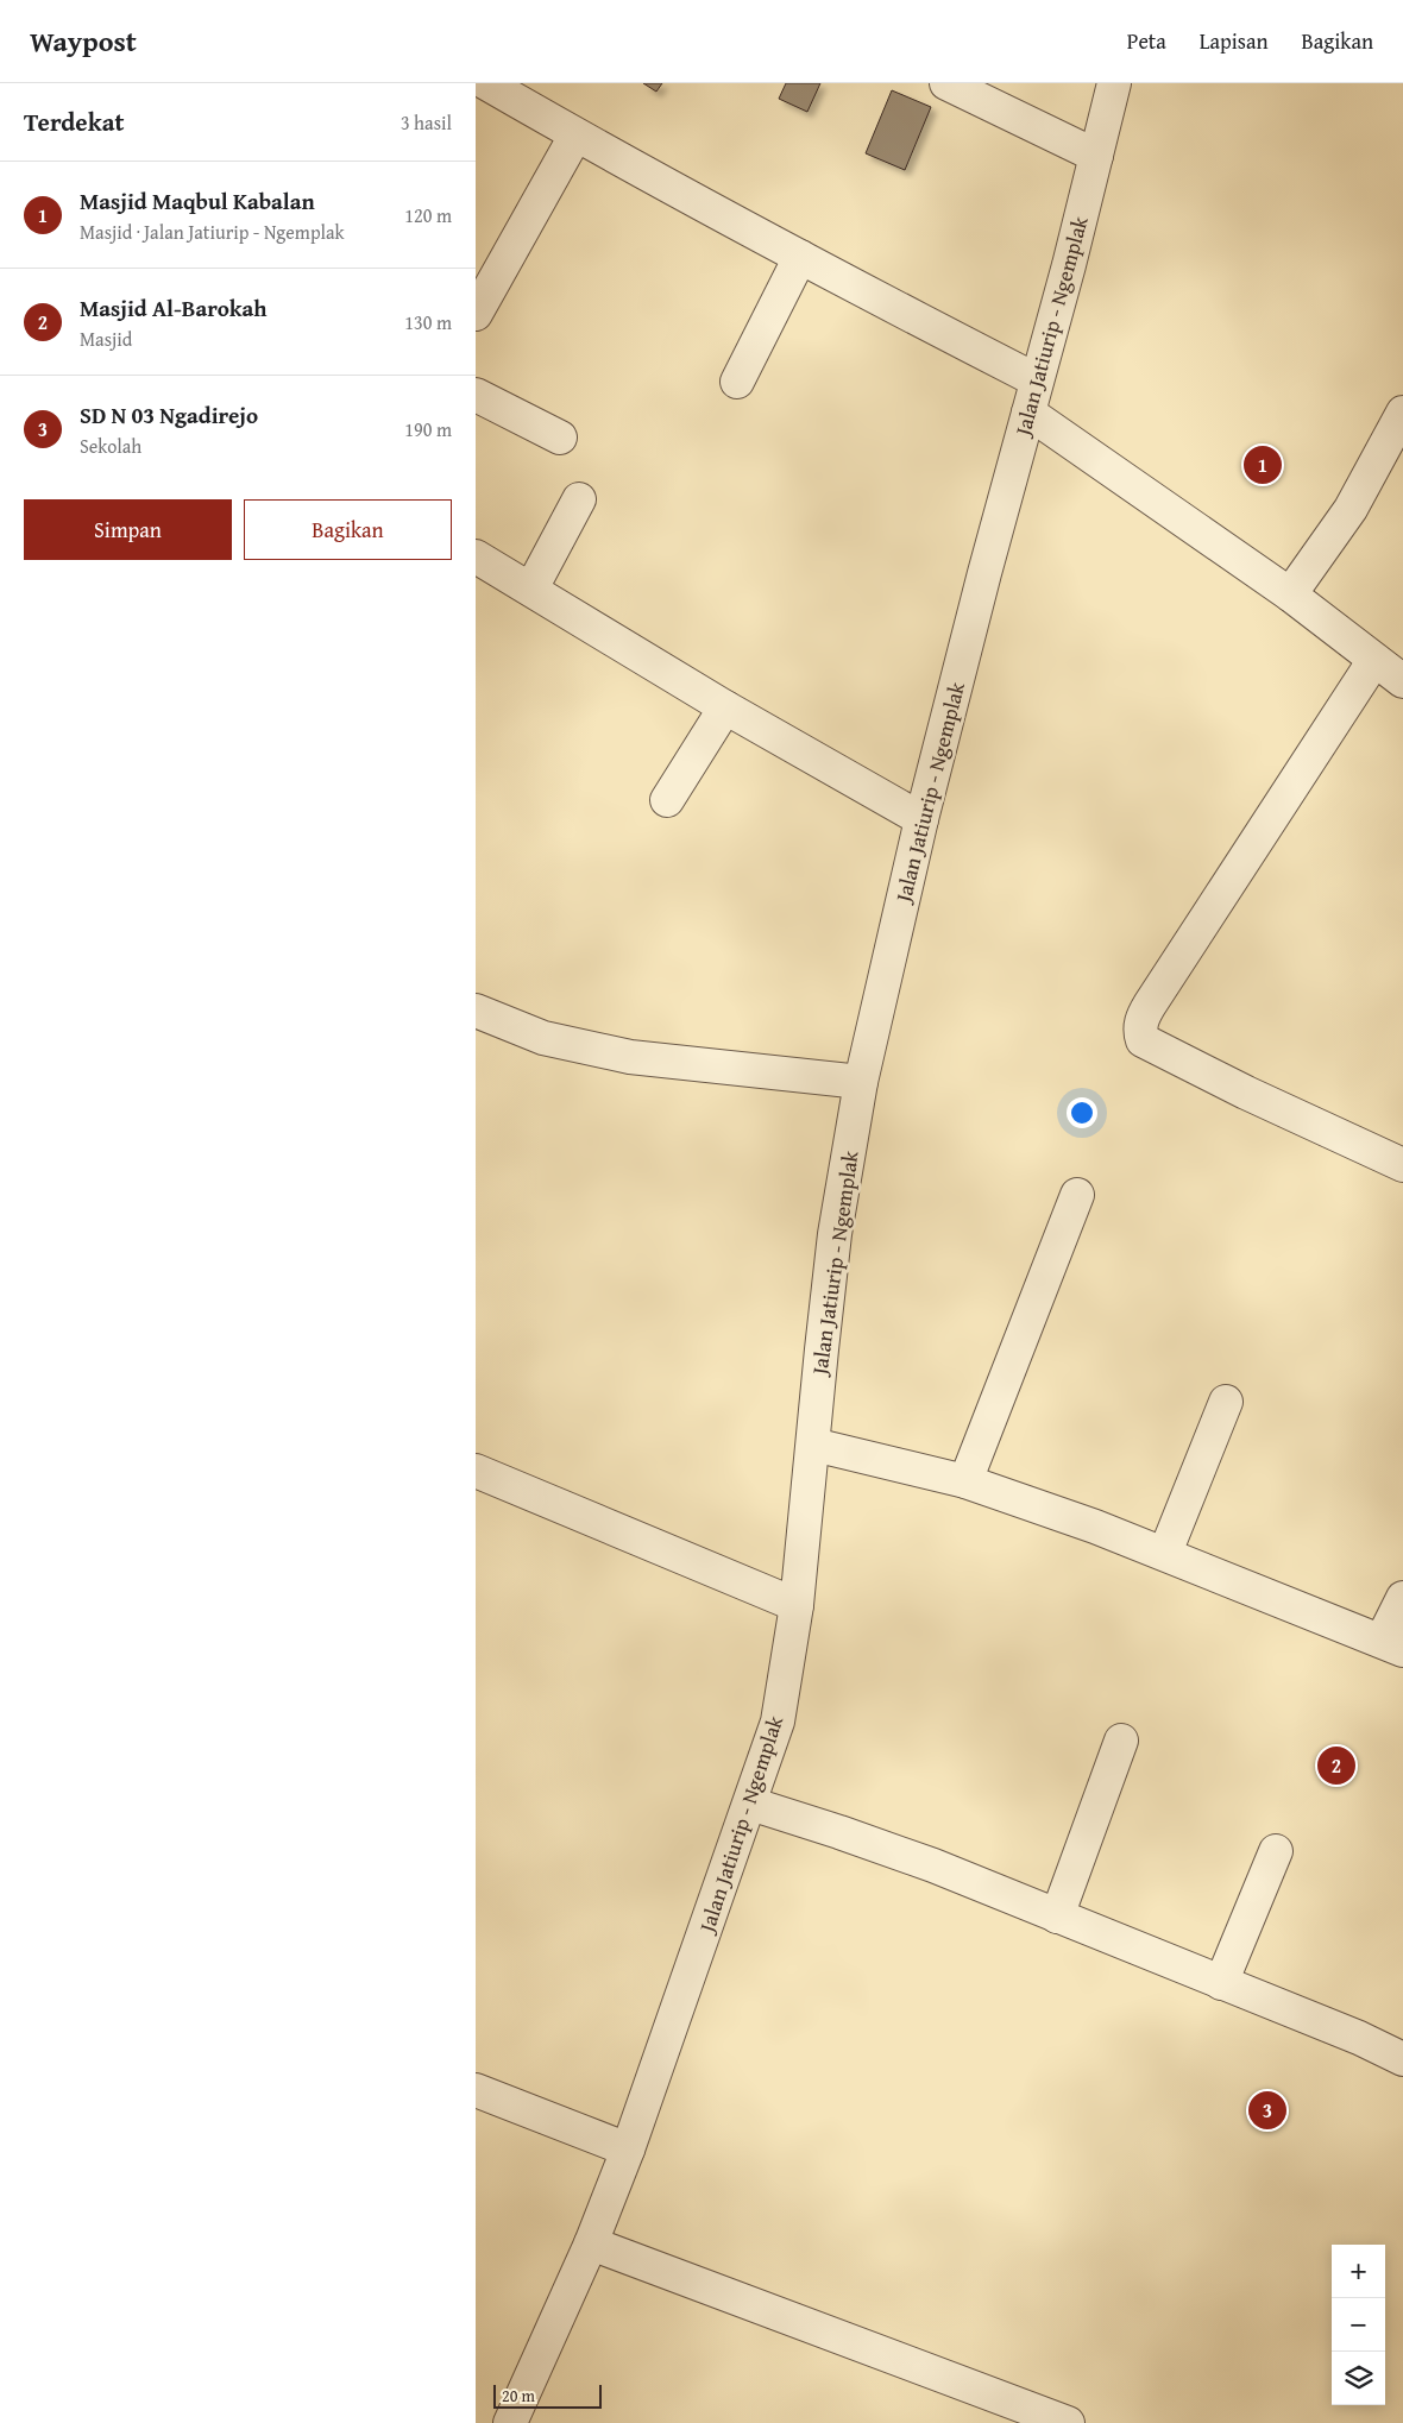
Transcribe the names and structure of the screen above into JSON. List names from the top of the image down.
{
  "streets": {
    "street": ["Jalan Jatiurip - Ngemplak"]
  },
  "scale_bar": "20 m",
  "page": {
    "header": "Waypost",
    "nav": ["Peta", "Lapisan", "Bagikan"],
    "heading": ["Terdekat", "3 hasil"],
    "list": [
      {
        "mark": "1",
        "name": "Masjid Maqbul Kabalan",
        "note": "Masjid · Jalan Jatiurip - Ngemplak",
        "value": "120 m"
      },
      {
        "mark": "2",
        "name": "Masjid Al-Barokah",
        "note": "Masjid",
        "value": "130 m"
      },
      {
        "mark": "3",
        "name": "SD N 03 Ngadirejo",
        "note": "Sekolah",
        "value": "190 m"
      }
    ],
    "pins": ["1", "2", "3"],
    "buttons": ["Simpan", "Bagikan"],
    "map_buttons": ["+", "−"],
    "scale": "20 m"
  }
}
